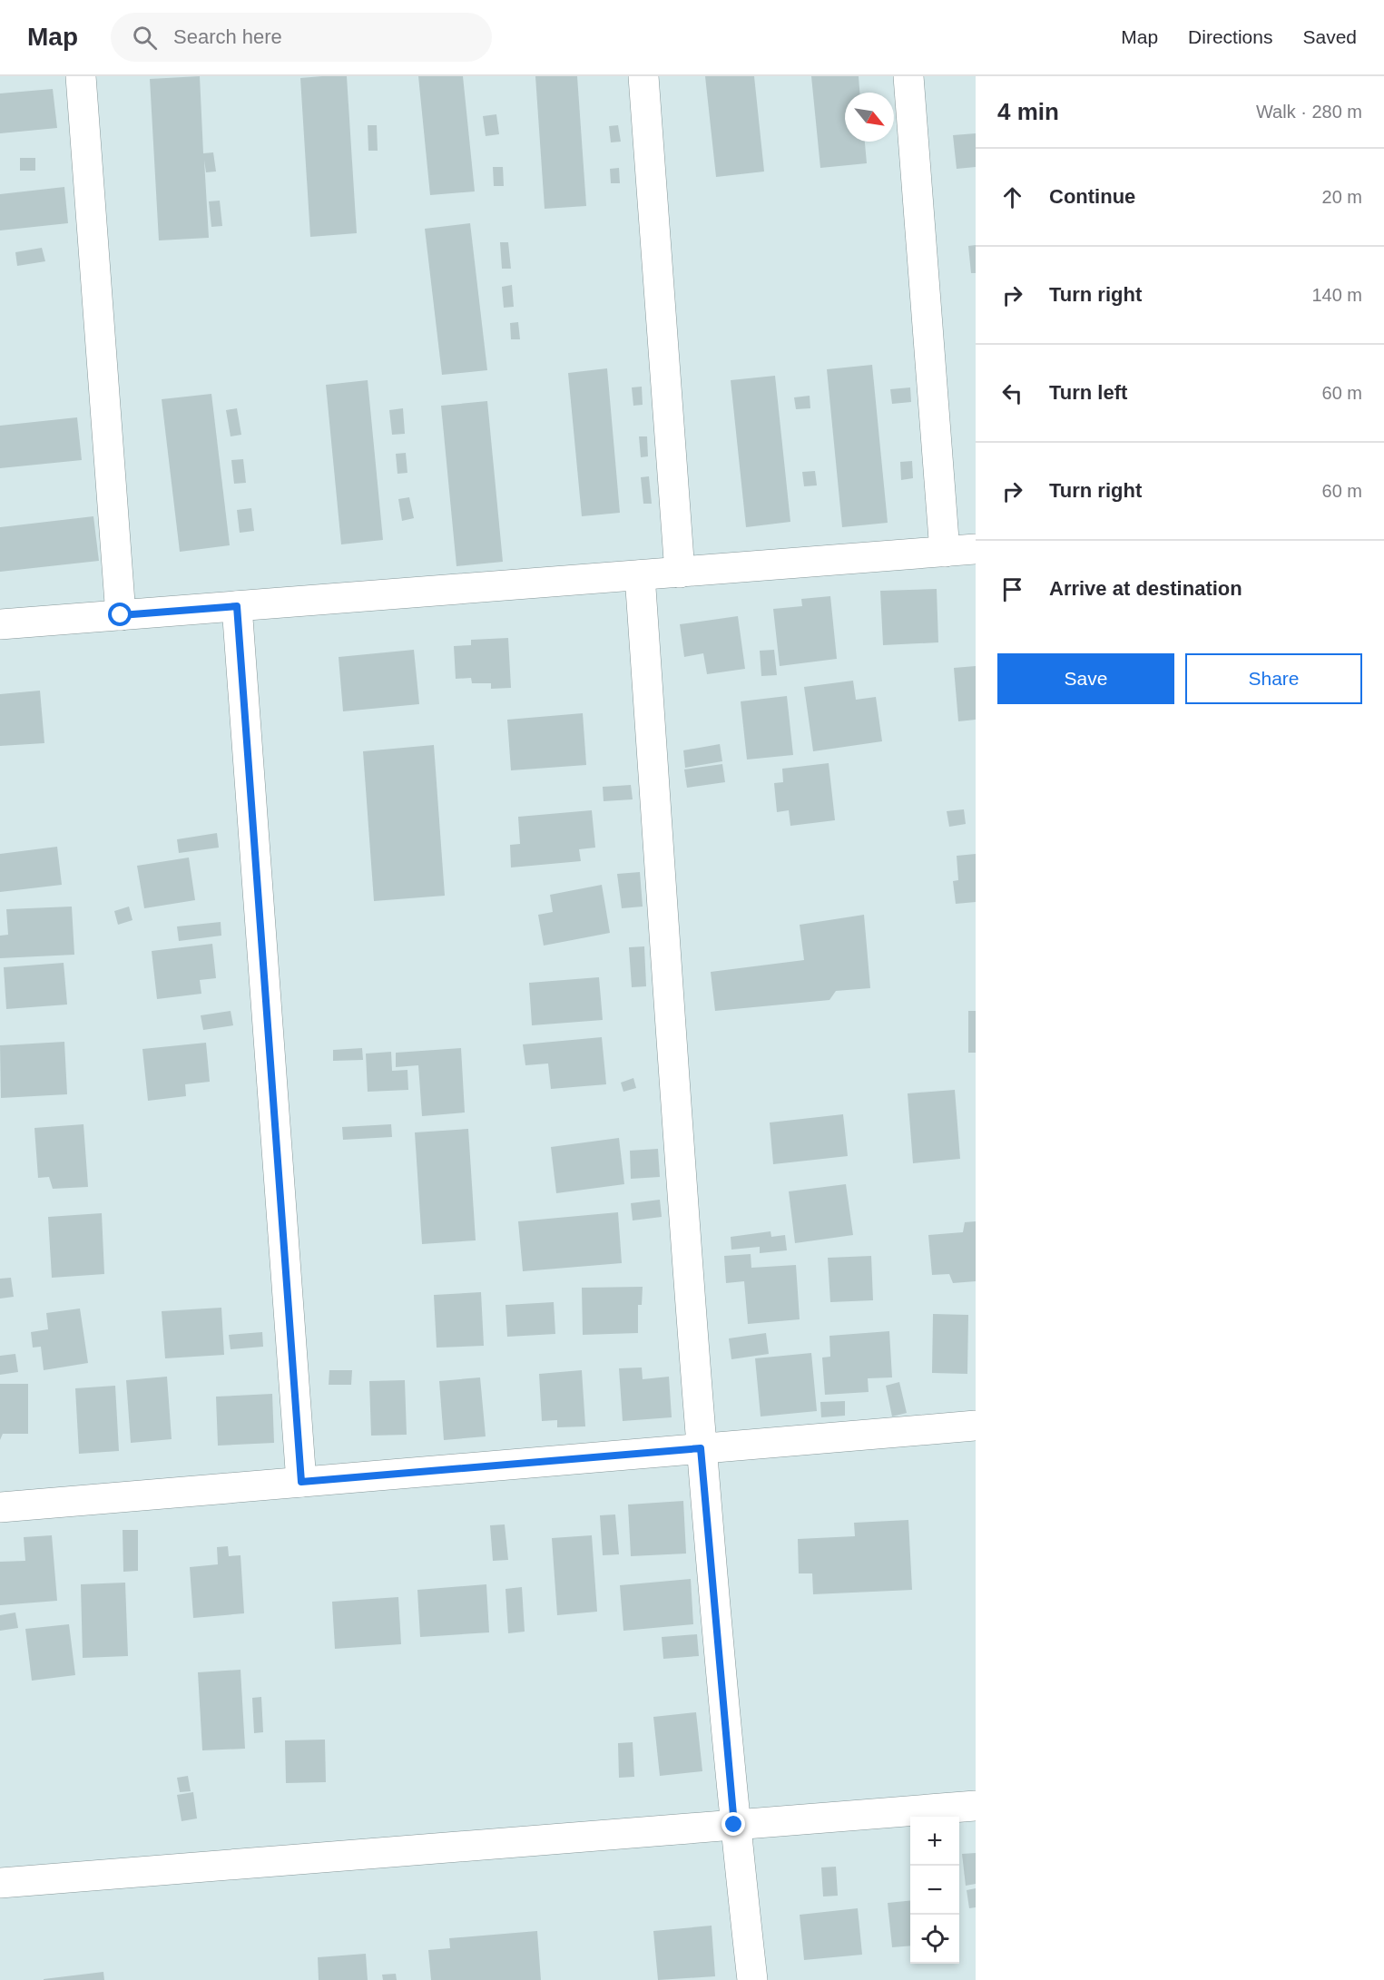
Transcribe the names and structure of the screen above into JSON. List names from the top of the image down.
{
  "north": "bottom right",
  "page": {
    "header": "Map",
    "search": "Search here",
    "nav": ["Map", "Directions", "Saved"],
    "heading": ["4 min", "Walk · 280 m"],
    "list": [
      ["Continue", "20 m"],
      ["Turn right", "140 m"],
      ["Turn left", "60 m"],
      ["Turn right", "60 m"],
      "Arrive at destination"
    ],
    "buttons": ["Save", "Share"],
    "map_buttons": ["+", "−"]
  }
}
